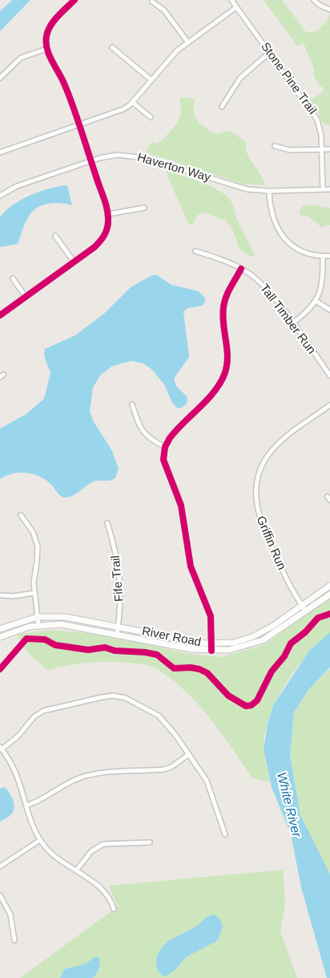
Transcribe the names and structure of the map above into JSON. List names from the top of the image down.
{
  "streets": {
    "main road": ["River Road"],
    "street": [
      "Stone Pine Trail",
      "Haverton Way",
      "Tall Timber Run",
      "Griffin Run",
      "Fife Trail"
    ]
  },
  "crossings": [
    ["Stone Pine Trail", "Haverton Way"],
    ["Griffin Run", "River Road"],
    ["Fife Trail", "River Road"]
  ],
  "water": ["White River"]
}
